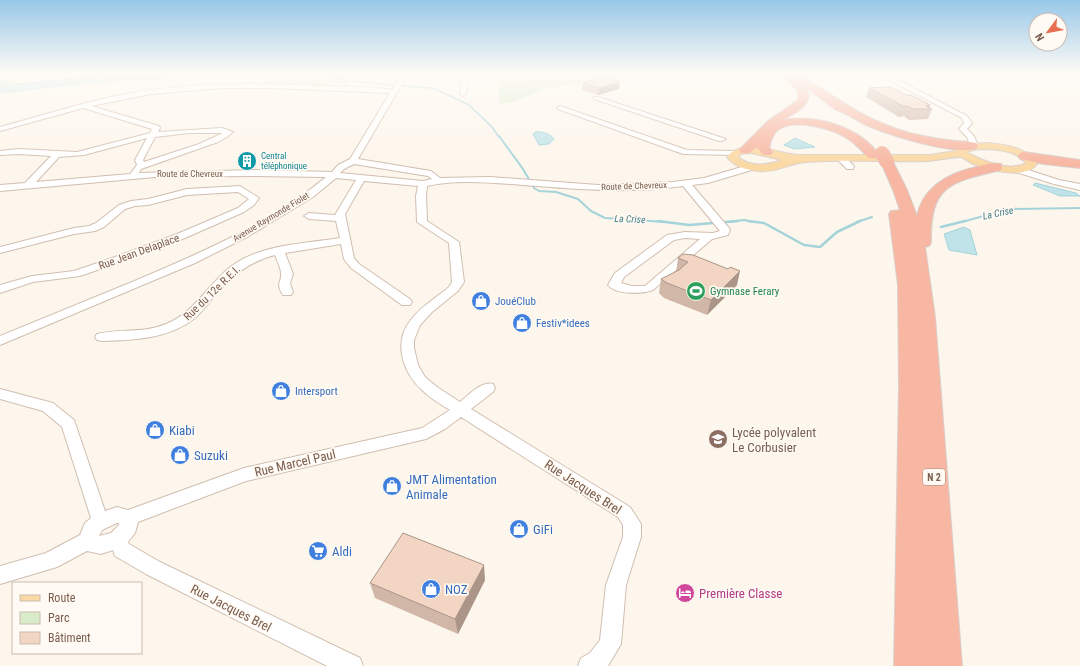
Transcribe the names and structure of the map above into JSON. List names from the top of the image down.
{
  "streets": {
    "highway": ["N 2"],
    "street": [
      "Route de Chevreux",
      "Avenue Raymonde Fiolet",
      "Rue Jean Delaplace",
      "Rue du 12e R.E.I.",
      "Rue Marcel Paul",
      "Rue Jacques Brel"
    ]
  },
  "crossings": [
    ["Route de Chevreux", "Avenue Raymonde Fiolet"],
    ["Route de Chevreux", "Rue Jacques Brel"],
    ["Rue Marcel Paul", "Rue Jacques Brel"]
  ],
  "water": ["La Crise"],
  "places": {
    "building": ["Central téléphonique"],
    "sports": ["Gymnase Ferary"],
    "shop": [
      "JouéClub",
      "Festiv*idees",
      "Intersport",
      "Kiabi",
      "Suzuki",
      "JMT Alimentation Animale",
      "GiFi",
      "NOZ"
    ],
    "school or university": ["Lycée polyvalent Le Corbusier"],
    "supermarket": ["Aldi"],
    "hotel": ["Première Classe"]
  },
  "legend": ["Route", "Parc", "Bâtiment"],
  "north": "bottom left"
}
